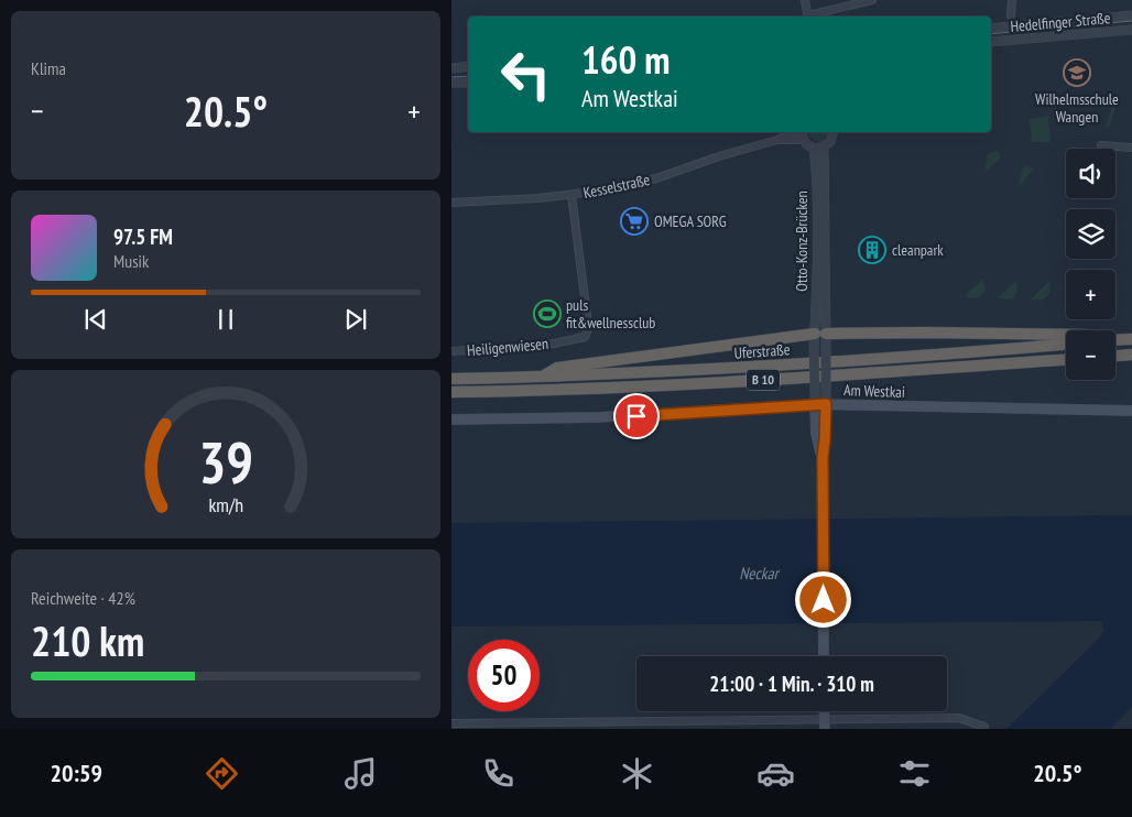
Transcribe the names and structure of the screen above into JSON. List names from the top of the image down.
{
  "streets": {
    "highway": ["Uferstraße", "B 10"],
    "main road": ["Otto-Konz-Brücken", "Am Westkai"],
    "street": ["Hedelfinger Straße", "Kesselstraße", "Heiligenwiesen"]
  },
  "crossings": [
    ["Kesselstraße", "Heiligenwiesen"],
    ["Otto-Konz-Brücken", "B 10"],
    ["Otto-Konz-Brücken", "Am Westkai"],
    ["Uferstraße", "B 10"]
  ],
  "water": ["Neckar"],
  "places": {
    "school or university": ["Wilhelmsschule Wangen"],
    "supermarket": ["OMEGA SORG"],
    "building": ["cleanpark"],
    "sports": ["puls fit&wellnessclub"]
  },
  "page": {
    "tile": [
      "Klima",
      ["Reichweite · 42%", "210 km"]
    ],
    "turn": ["160 m", "Am Westkai"],
    "heat": ["−", "20.5°", "+"],
    "map_buttons": ["+", "−"],
    "song": ["97.5 FM", "Musik"],
    "limit": "50",
    "trip": "21:00 · 1 Min. · 310 m",
    "tabs": ["20:59", "20.5°"],
    "gauge": ["39", "km/h"]
  }
}
